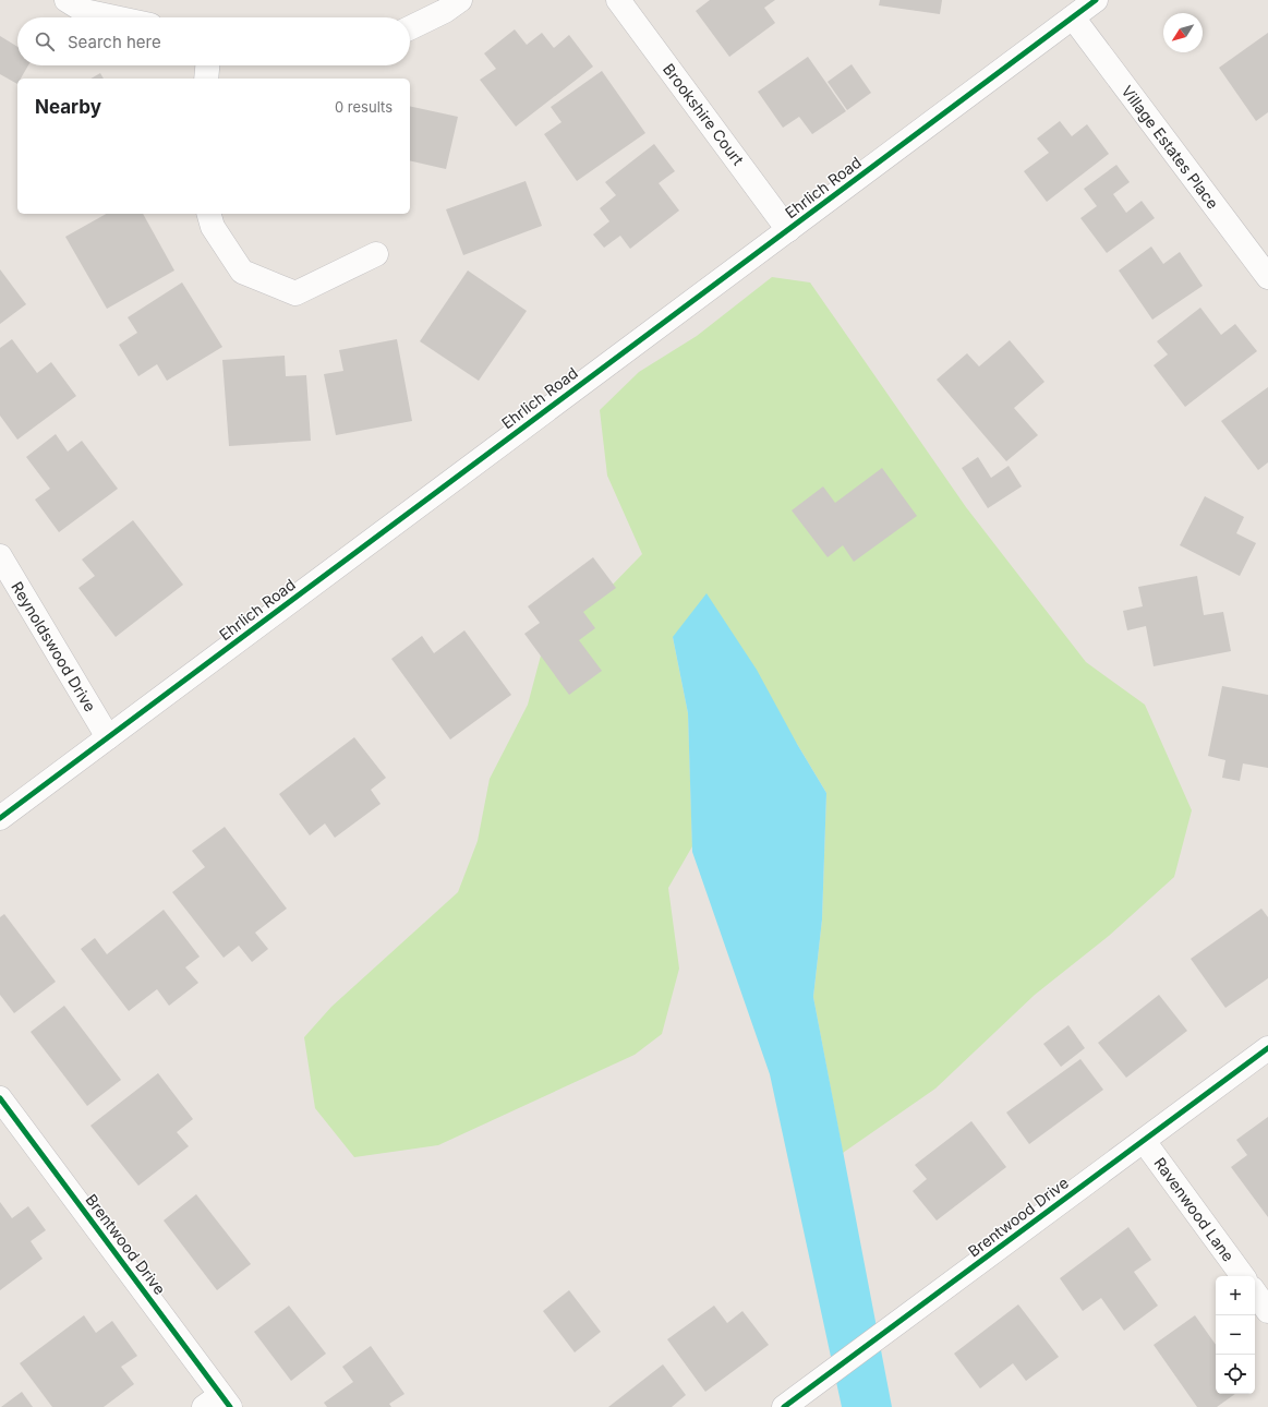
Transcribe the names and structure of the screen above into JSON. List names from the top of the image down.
{
  "streets": {
    "street": [
      "Brookshire Court",
      "Village Estates Place",
      "Ehrlich Road",
      "Reynoldswood Drive",
      "Ravenwood Lane",
      "Brentwood Drive"
    ]
  },
  "crossings": [
    ["Brookshire Court", "Ehrlich Road"],
    ["Village Estates Place", "Ehrlich Road"],
    ["Ehrlich Road", "Reynoldswood Drive"],
    ["Ravenwood Lane", "Brentwood Drive"]
  ],
  "north": "bottom left",
  "page": {
    "search": "Search here",
    "heading": ["Nearby", "0 results"],
    "map_buttons": ["+", "−"]
  }
}
